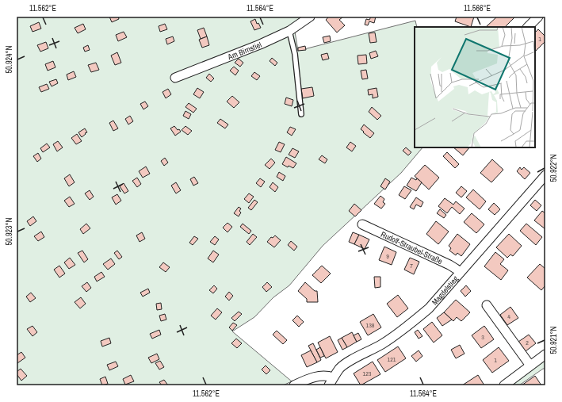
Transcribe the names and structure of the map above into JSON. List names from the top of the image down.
{
  "streets": {
    "street": ["Am Birnstiel", "Rudolf-Straubel-Straße", "Magdelstieg"]
  },
  "crossings": [
    ["Rudolf-Straubel-Straße", "Magdelstieg"]
  ],
  "house_numbers": [
    "1",
    "9",
    "7",
    "4",
    "138",
    "3",
    "2",
    "121",
    "1",
    "123"
  ],
  "coordinates": [
    "11.562°E",
    "11.564°E",
    "11.566°E",
    "50.924°N",
    "50.922°N",
    "50.923°N",
    "50.921°N"
  ]
}
